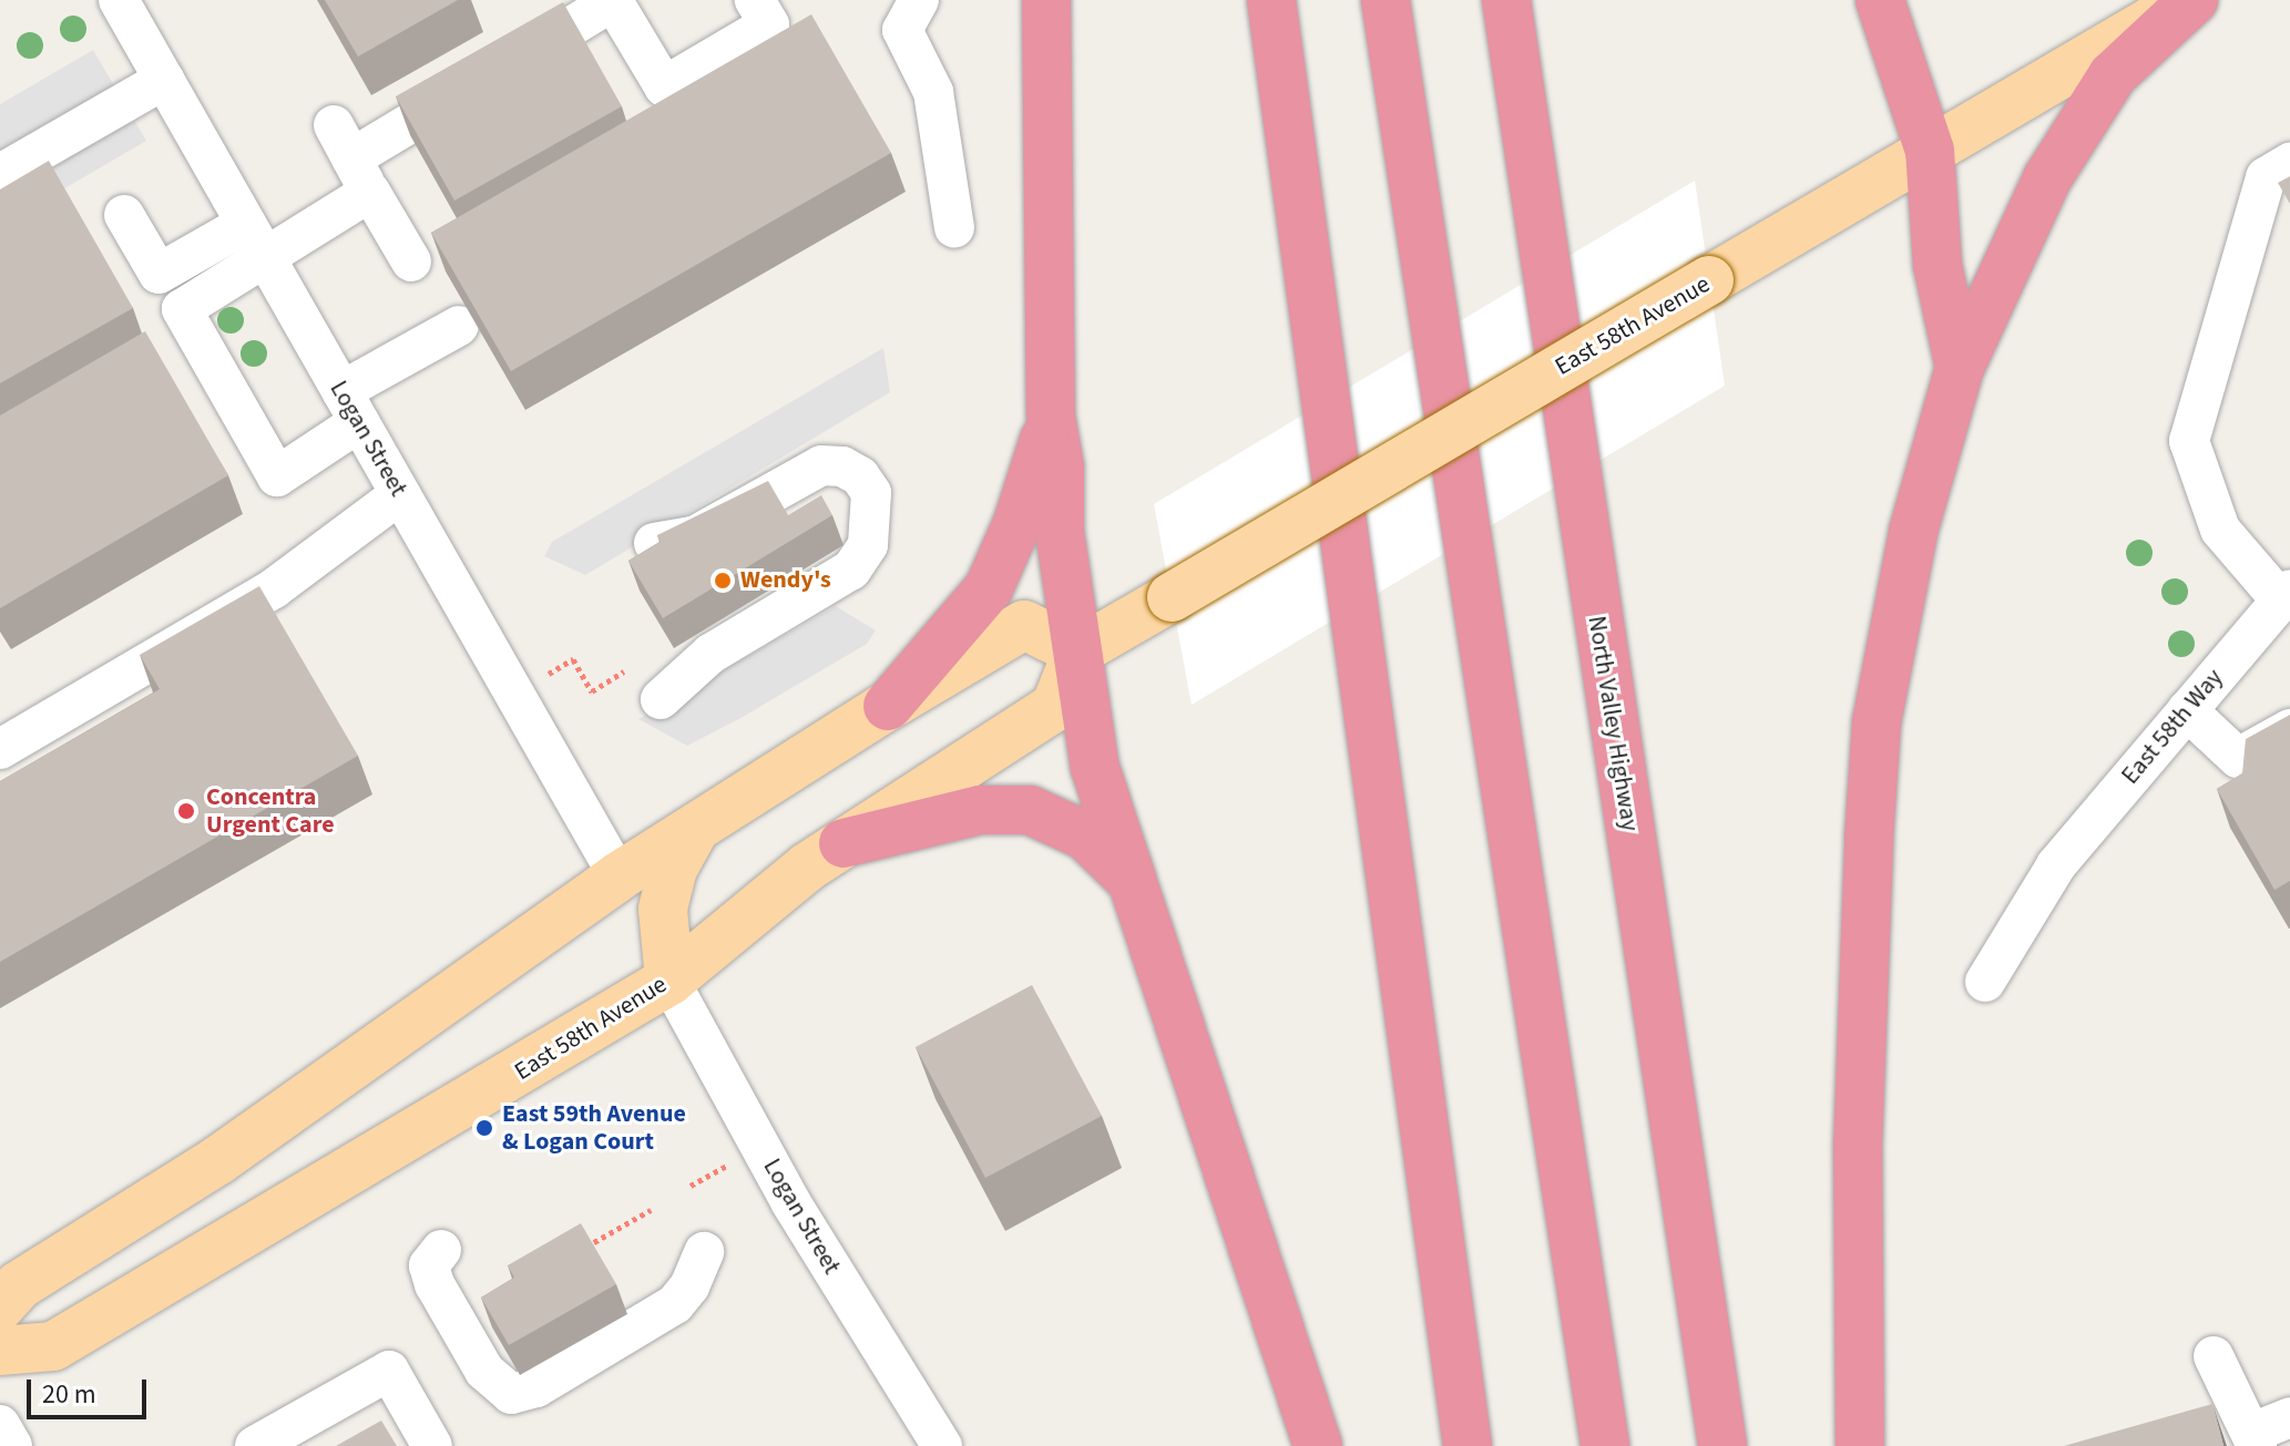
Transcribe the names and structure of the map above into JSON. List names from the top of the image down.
{
  "streets": {
    "highway": ["North Valley Highway"],
    "main road": ["East 58th Avenue"],
    "street": ["Logan Street", "East 58th Way"]
  },
  "crossings": [
    ["East 58th Avenue", "Logan Street"]
  ],
  "places": ["Wendy's", "Concentra Urgent Care", "East 59th Avenue & Logan Court"],
  "scale_bar": "20 m"
}
